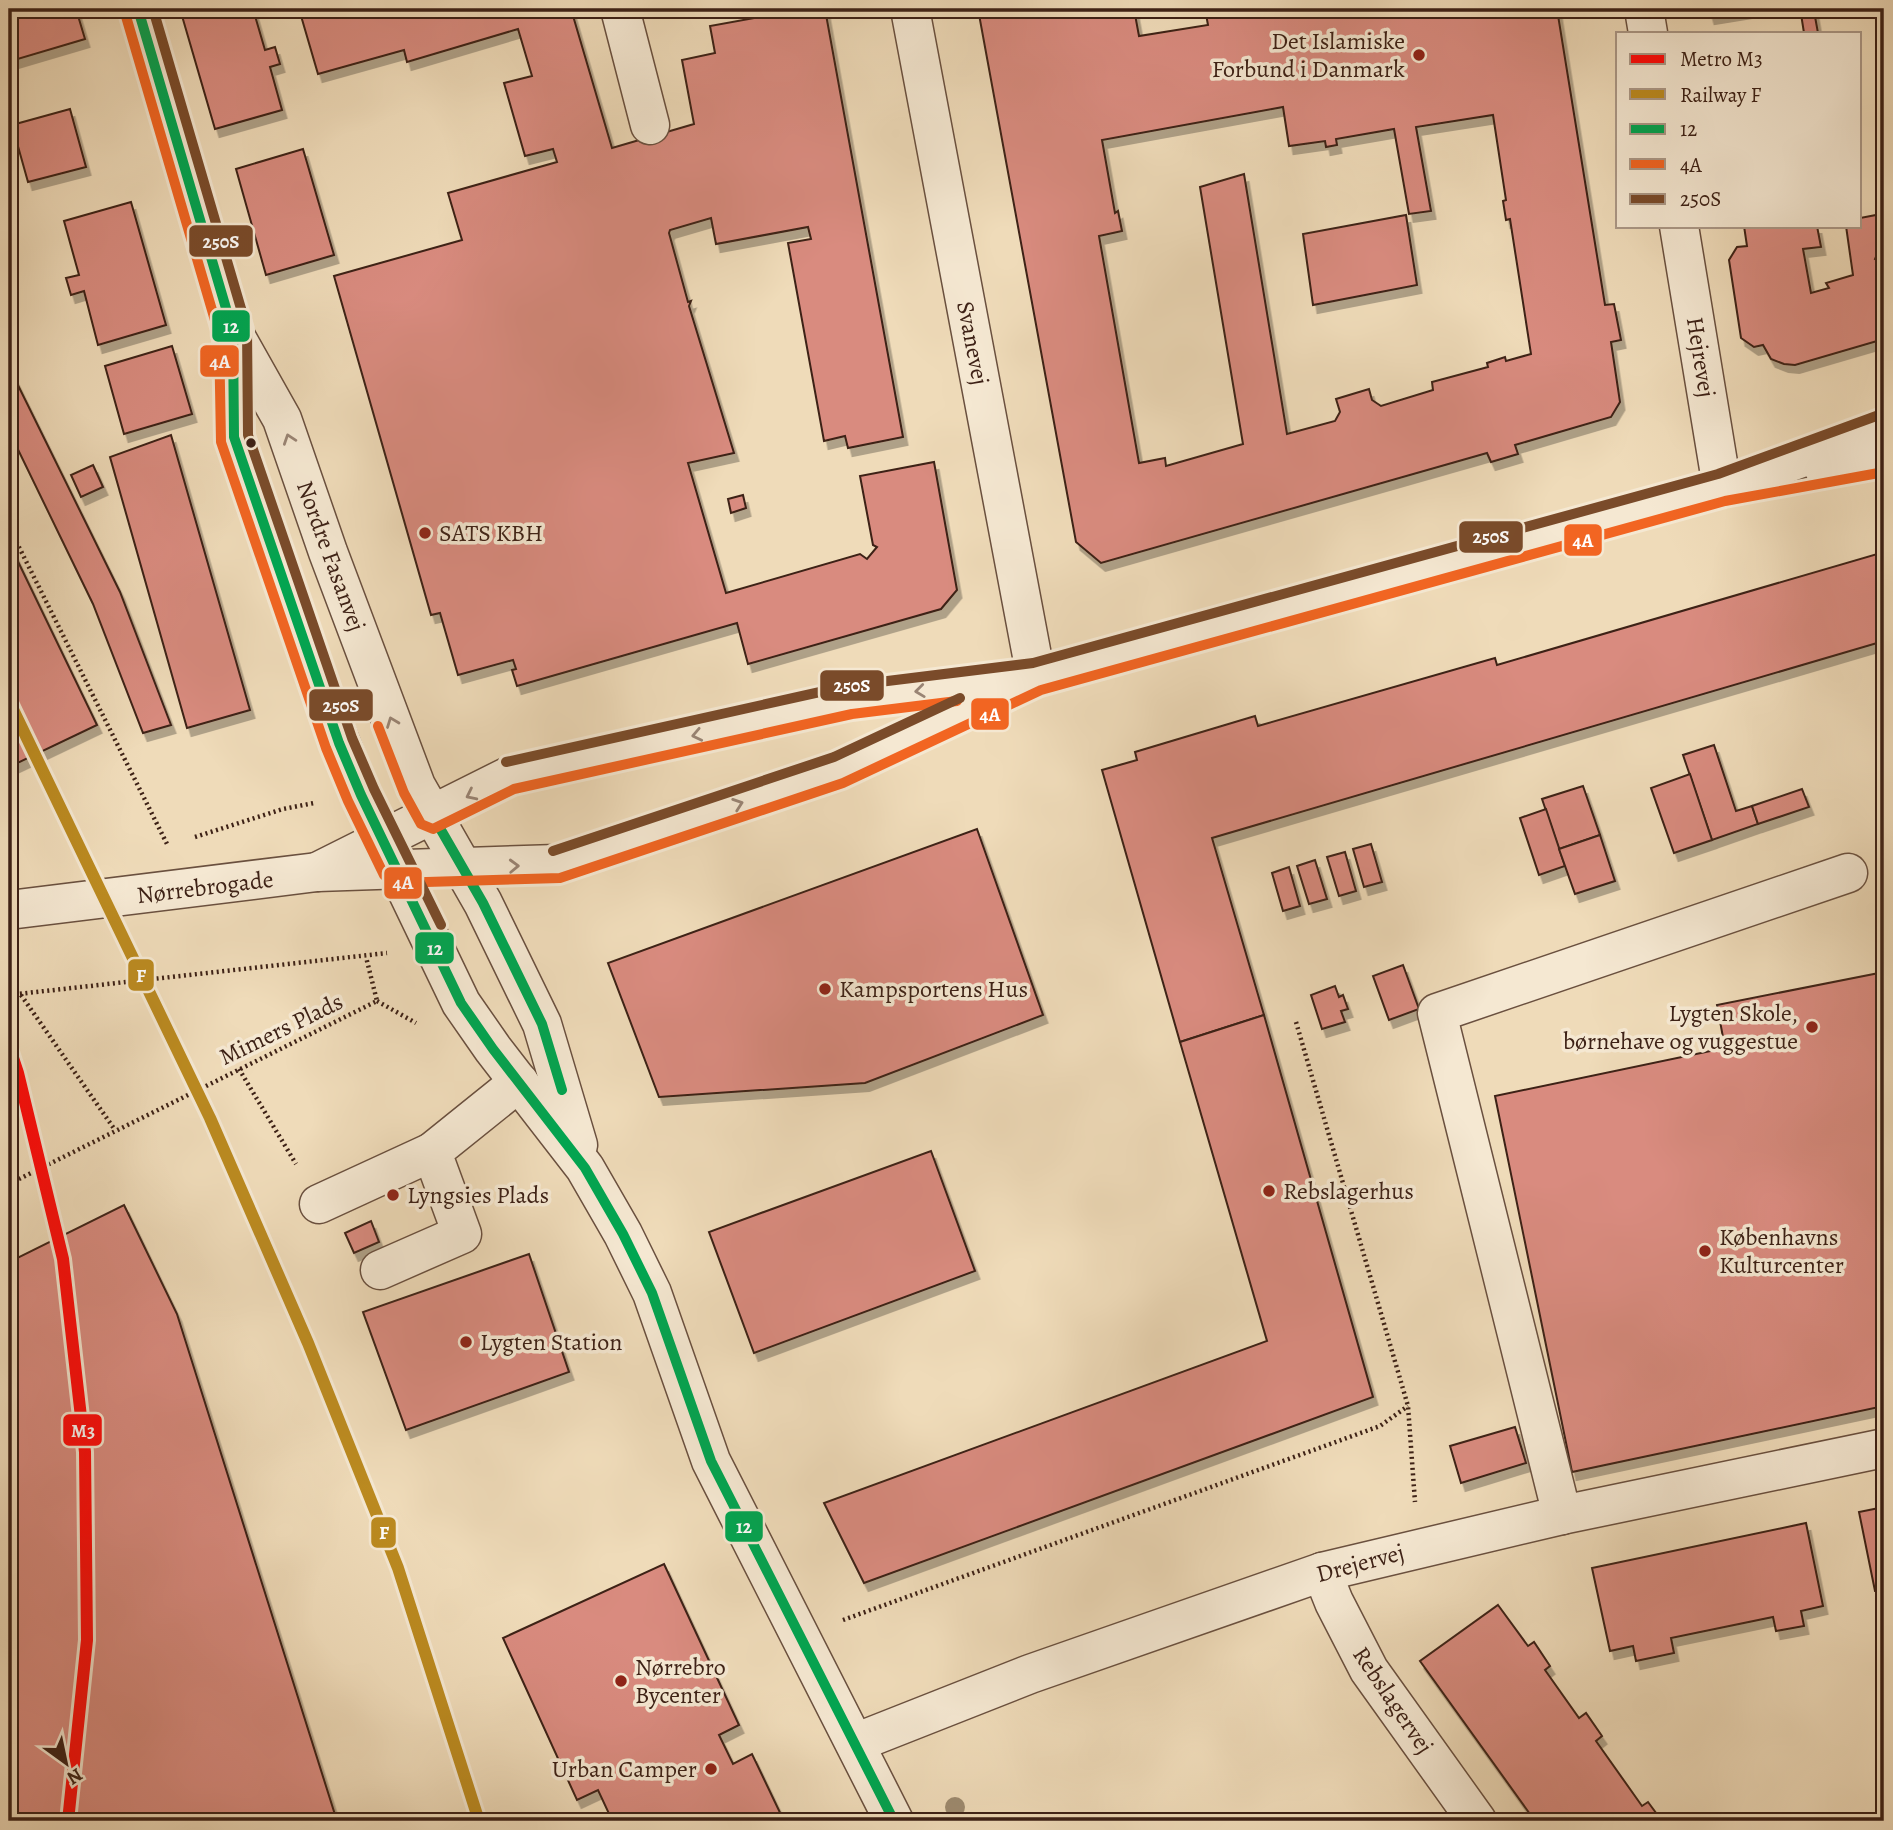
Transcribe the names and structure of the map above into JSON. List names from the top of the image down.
{
  "streets": {
    "street": [
      "Svanevej",
      "Hejrevej",
      "Nordre Fasanvej",
      "Nørrebrogade",
      "Drejervej",
      "Rebslagervej"
    ],
    "path": ["Mimers Plads"]
  },
  "crossings": [
    ["Svanevej", "Nørrebrogade"],
    ["Nordre Fasanvej", "Nørrebrogade"],
    ["Drejervej", "Rebslagervej"]
  ],
  "places": [
    "Det Islamiske Forbund i Danmark",
    "SATS KBH",
    "Kampsportens Hus",
    "Lygten Skole, børnehave og vuggestue",
    "Rebslagerhus",
    "Lyngsies Plads",
    "Københavns Kulturcenter",
    "Lygten Station",
    "Nørrebro Bycenter",
    "Urban Camper"
  ],
  "lines": [
    "transit line 12",
    "transit line 250S",
    "transit line 4A",
    "rail line F",
    "metro line M3"
  ],
  "legend": [
    "Metro M3",
    "Railway F",
    "12",
    "4A",
    "250S"
  ],
  "north": "bottom right"
}
